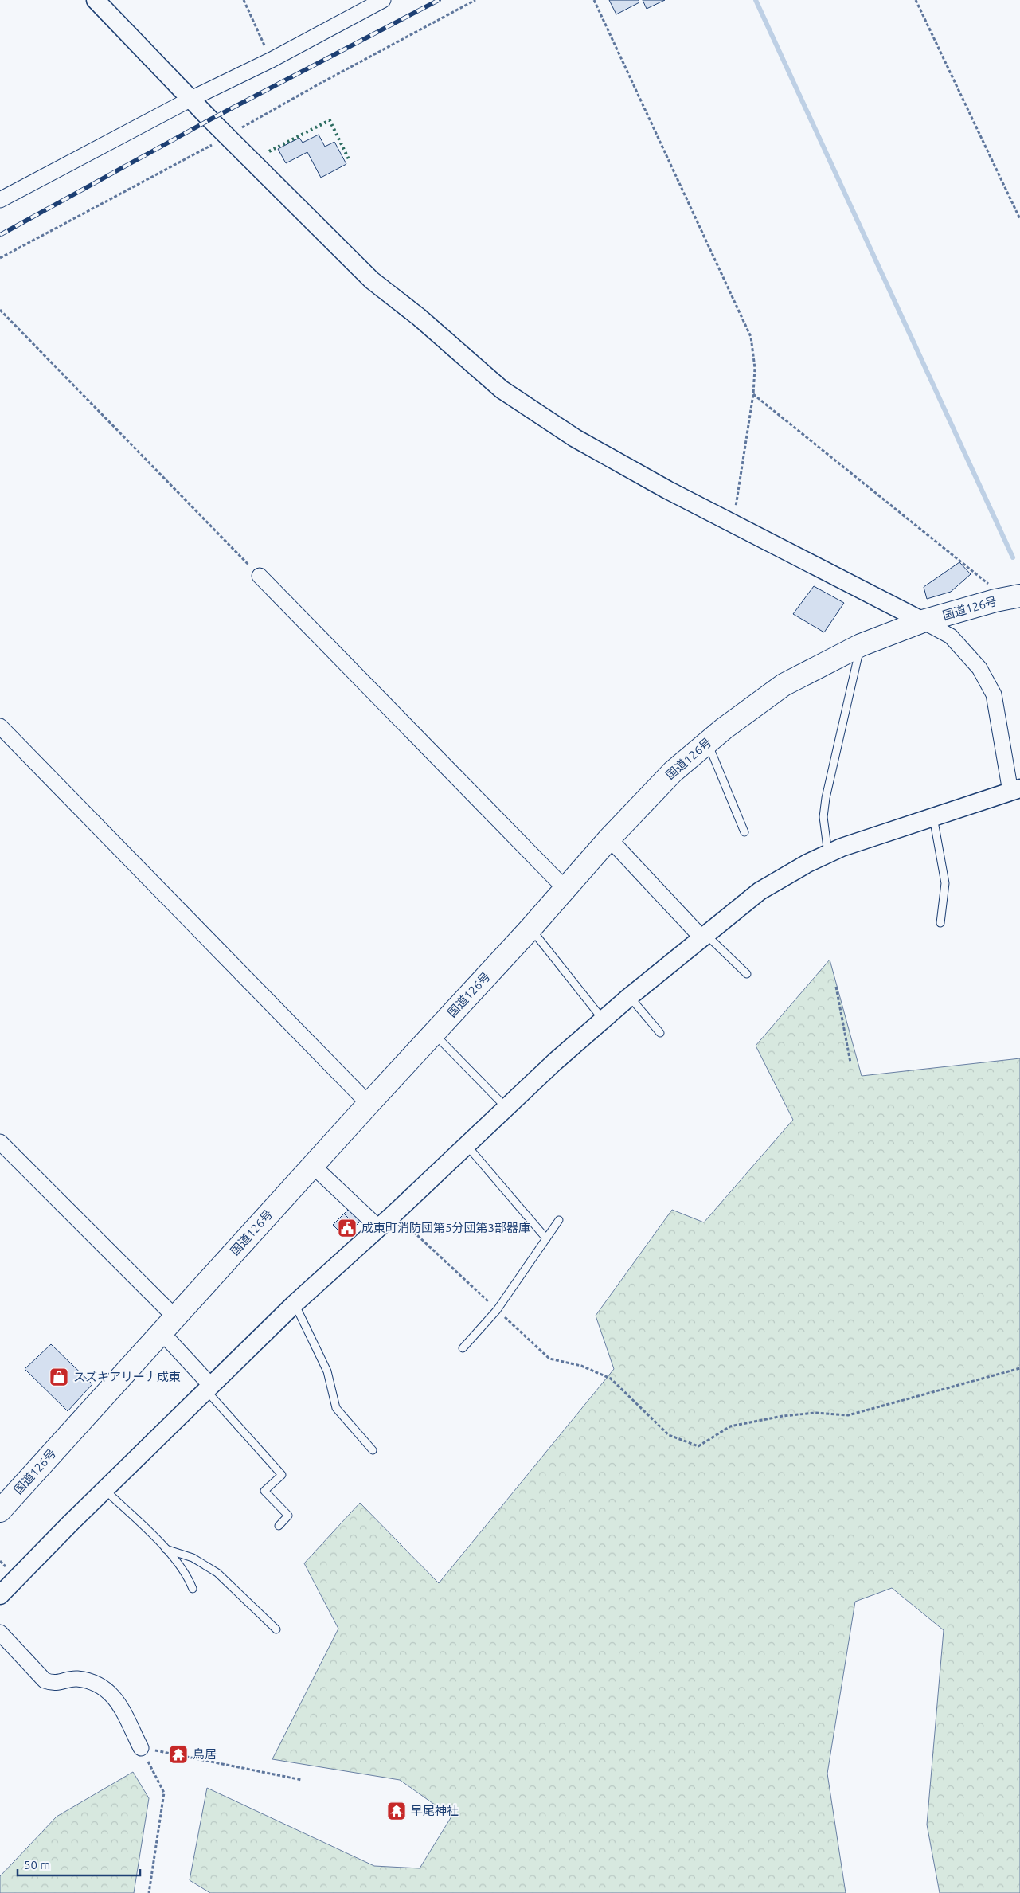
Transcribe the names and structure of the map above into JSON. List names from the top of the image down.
{
  "streets": {
    "highway": ["国道126号"]
  },
  "places": {
    "public building": ["成東町消防団第5分団第3部器庫"],
    "shop": ["スズキアリーナ成東"],
    "temple": ["鳥居", "早尾神社"]
  },
  "scale_bar": "50 m"
}
